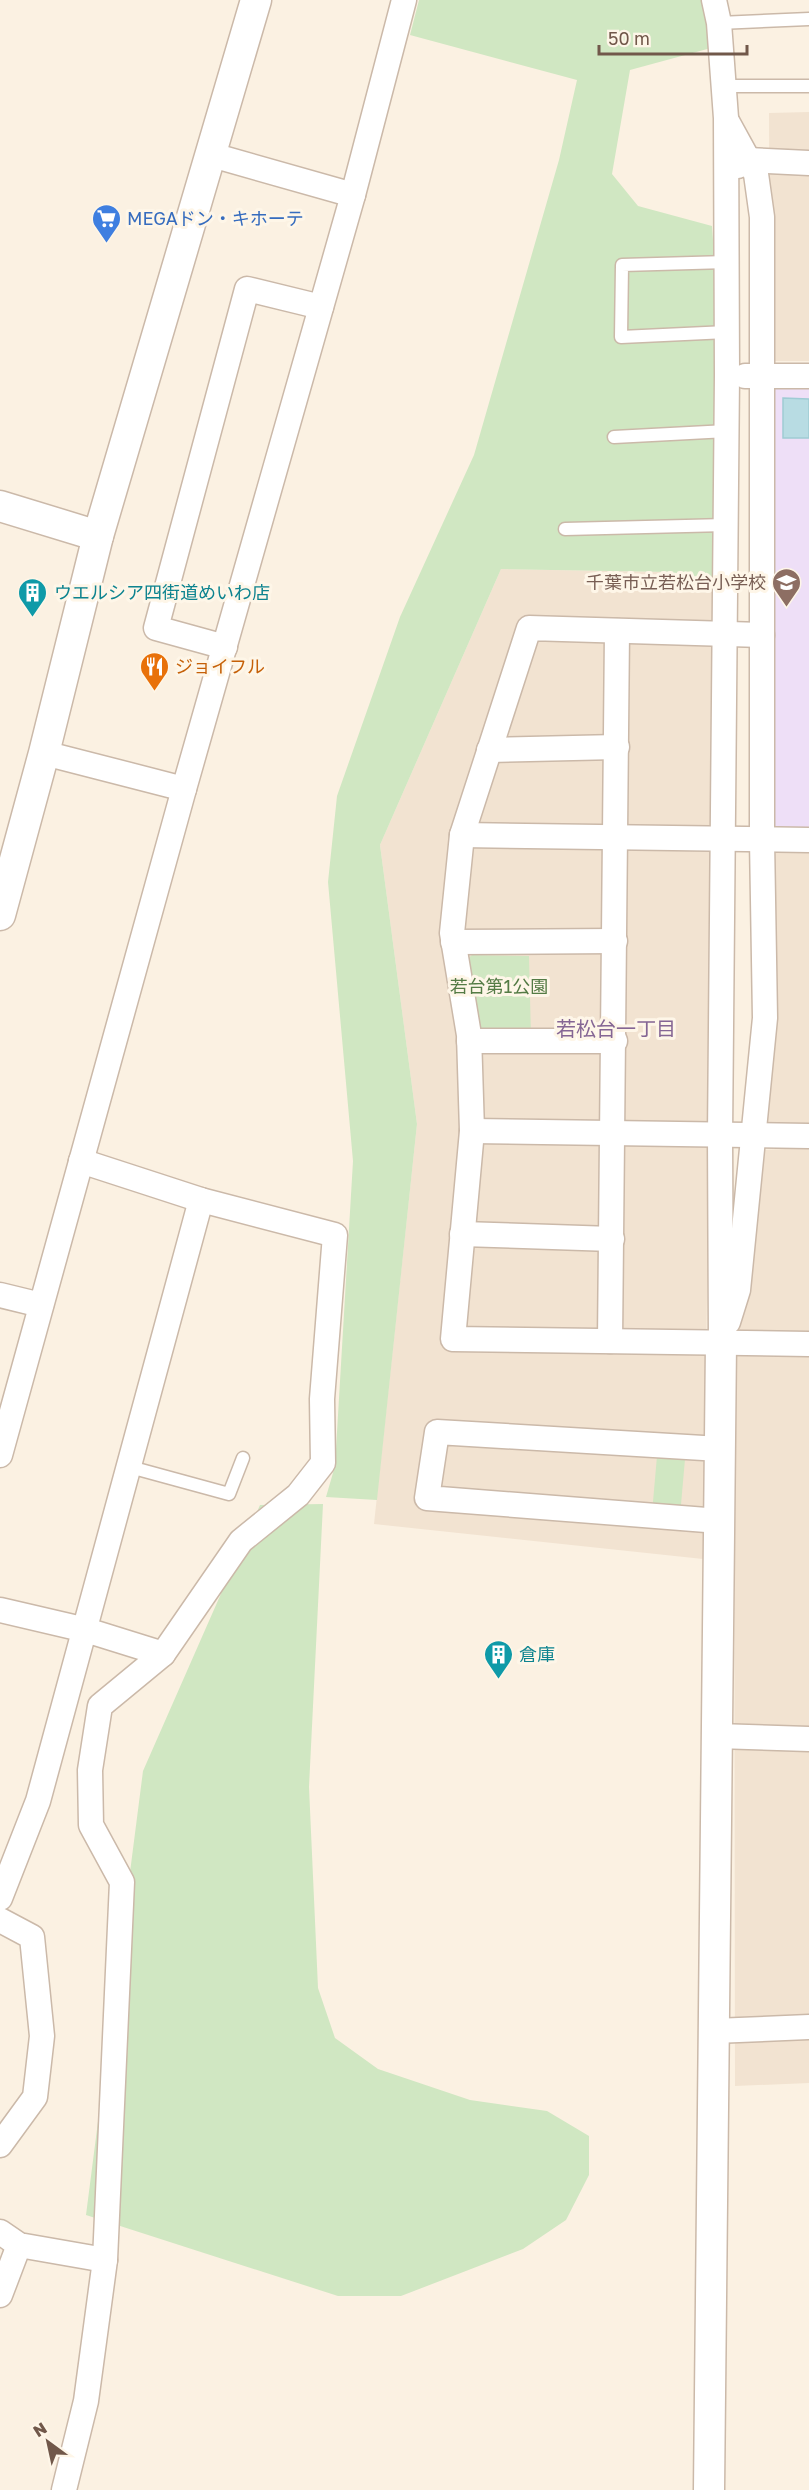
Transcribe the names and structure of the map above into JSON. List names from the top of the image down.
{
  "districts": ["若松台一丁目"],
  "parks": ["若台第1公園"],
  "places": {
    "supermarket": ["MEGAドン・キホーテ"],
    "school or university": ["千葉市立若松台小学校"],
    "building": ["ウエルシア四街道めいわ店", "倉庫"],
    "restaurant": ["ジョイフル"]
  },
  "scale_bar": "50 m",
  "north": "top left"
}
